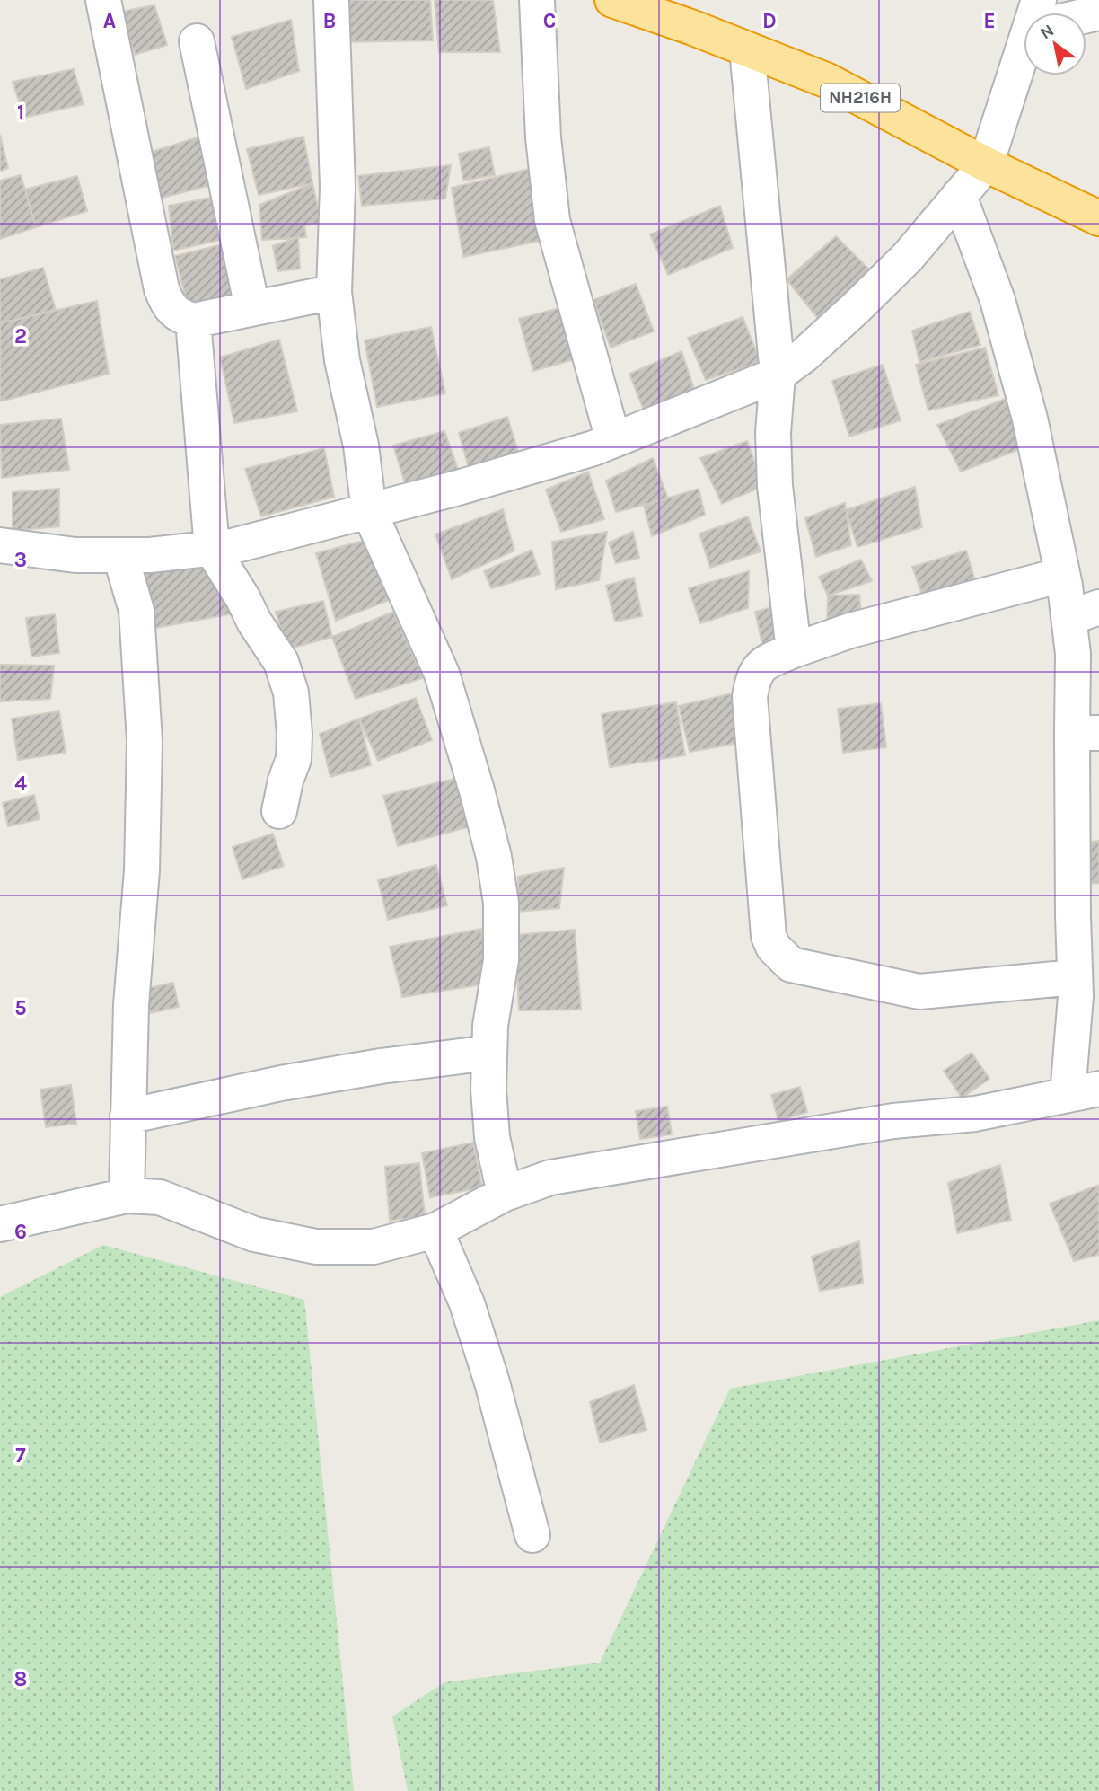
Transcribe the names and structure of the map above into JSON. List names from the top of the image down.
{
  "streets": {
    "highway": ["NH216H"]
  },
  "north": "top left",
  "grid": {
    "columns": [
      "A",
      "B",
      "C",
      "D",
      "E"
    ],
    "rows": [
      "1",
      "2",
      "3",
      "4",
      "5",
      "6",
      "7",
      "8"
    ]
  }
}
